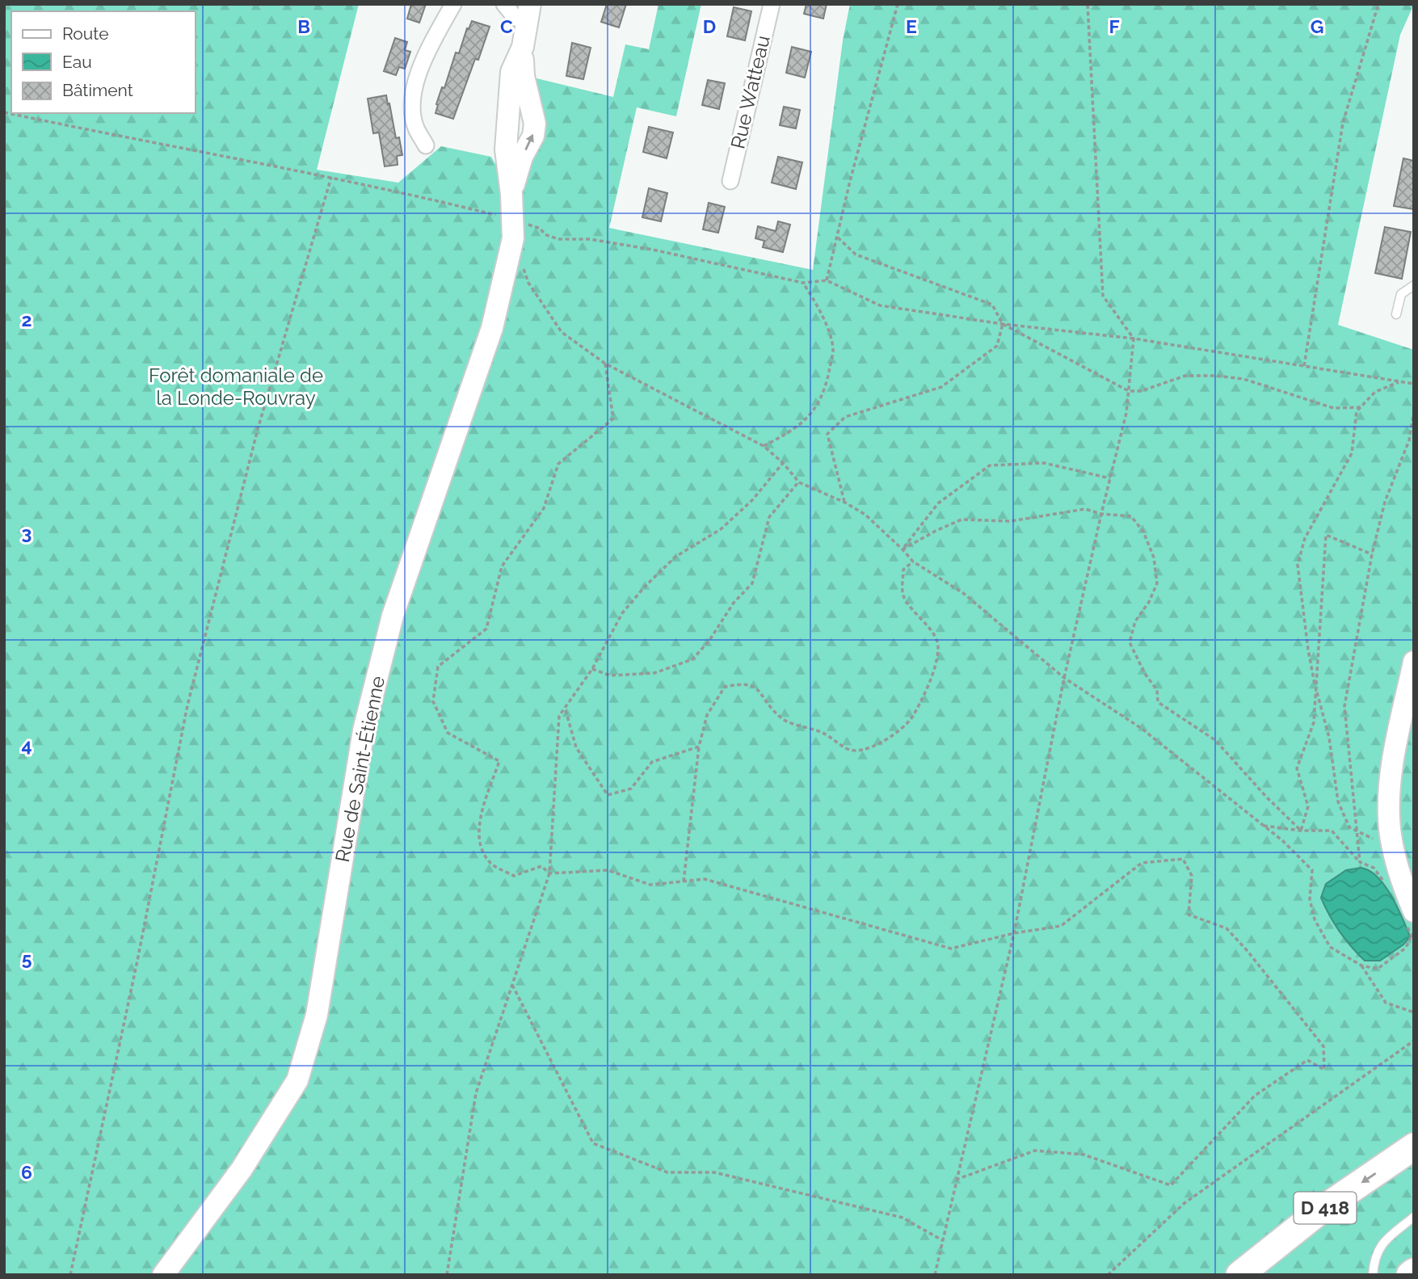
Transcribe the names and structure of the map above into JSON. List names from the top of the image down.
{
  "streets": {
    "highway": ["D 418"],
    "street": ["Rue Watteau", "Rue de Saint-Étienne"]
  },
  "parks": ["Forêt domaniale de la Londe-Rouvray"],
  "legend": ["Route", "Eau", "Bâtiment"],
  "grid": {
    "columns": [
      "B",
      "C",
      "D",
      "E",
      "F",
      "G"
    ],
    "rows": [
      "2",
      "3",
      "4",
      "5",
      "6"
    ]
  }
}
